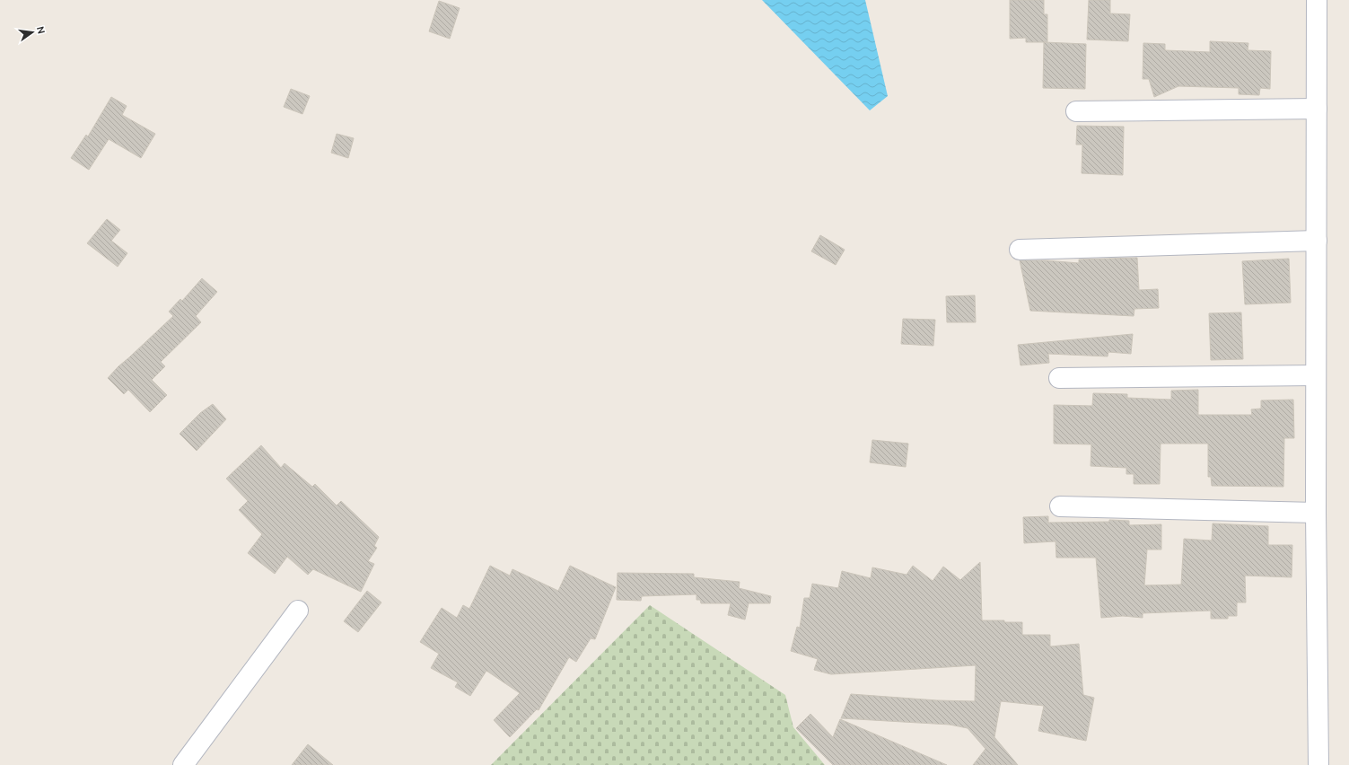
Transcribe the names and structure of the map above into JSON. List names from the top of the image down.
{
  "north": "right"
}
